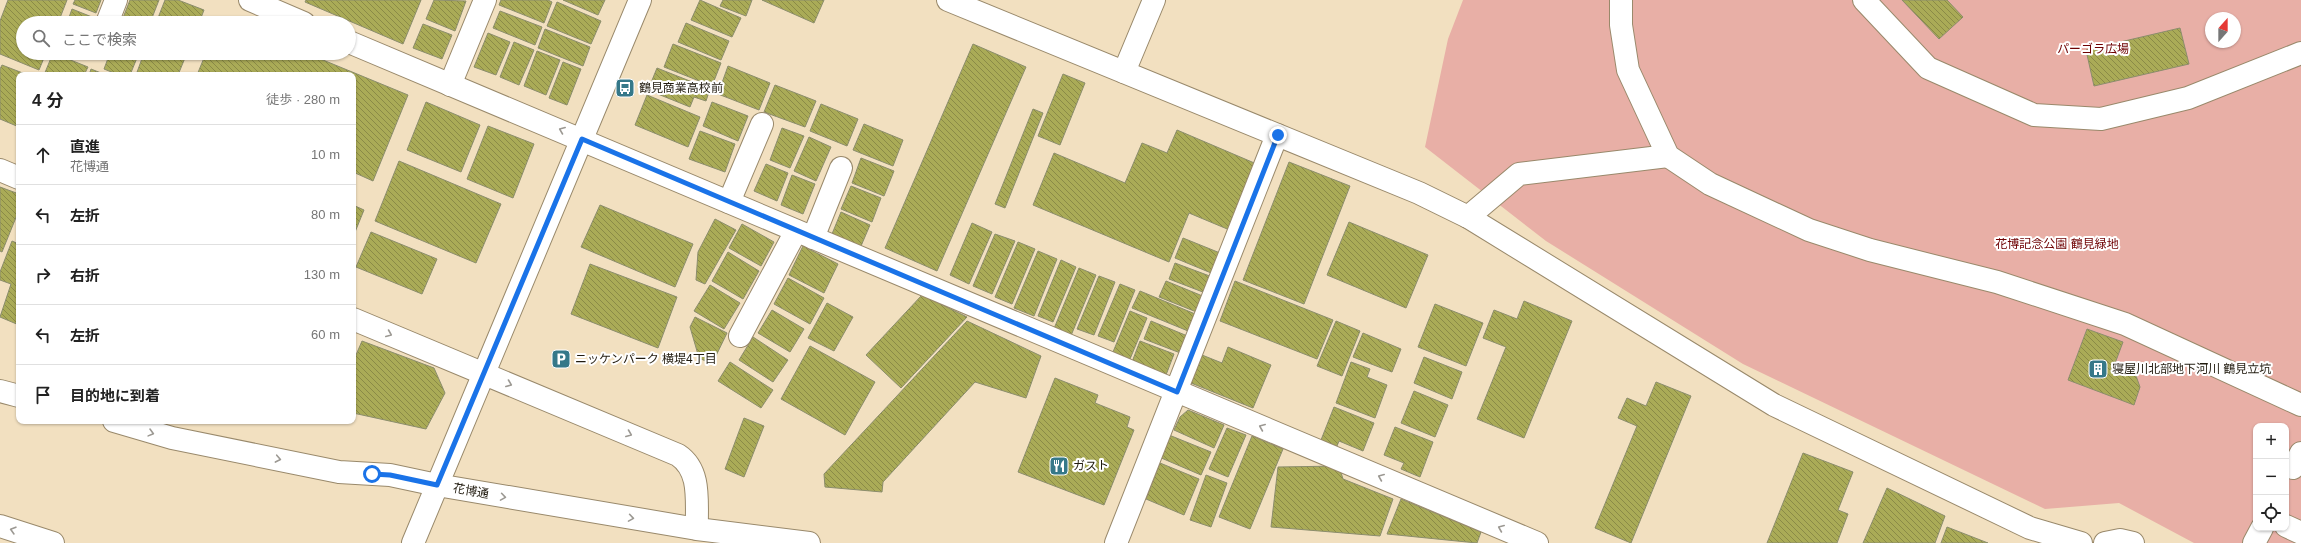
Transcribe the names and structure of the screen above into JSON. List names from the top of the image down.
{
  "streets": {
    "street": ["花博通"]
  },
  "one_way": ["花博通"],
  "parks": ["パーゴラ広場", "花博記念公園 鶴見緑地"],
  "places": {
    "bus stop": ["鶴見商業高校前"],
    "parking": ["ニッケンパーク 横堤4丁目"],
    "building": ["寝屋川北部地下河川 鶴見立坑"],
    "restaurant": ["ガスト"]
  },
  "north": "top",
  "page": {
    "search": "ここで検索",
    "heading": ["4 分", "徒歩 · 280 m"],
    "list": [
      ["直進", "花博通", "10 m"],
      ["左折", "80 m"],
      ["右折", "130 m"],
      ["左折", "60 m"],
      "目的地に到着"
    ],
    "map_buttons": ["+", "−"]
  }
}
